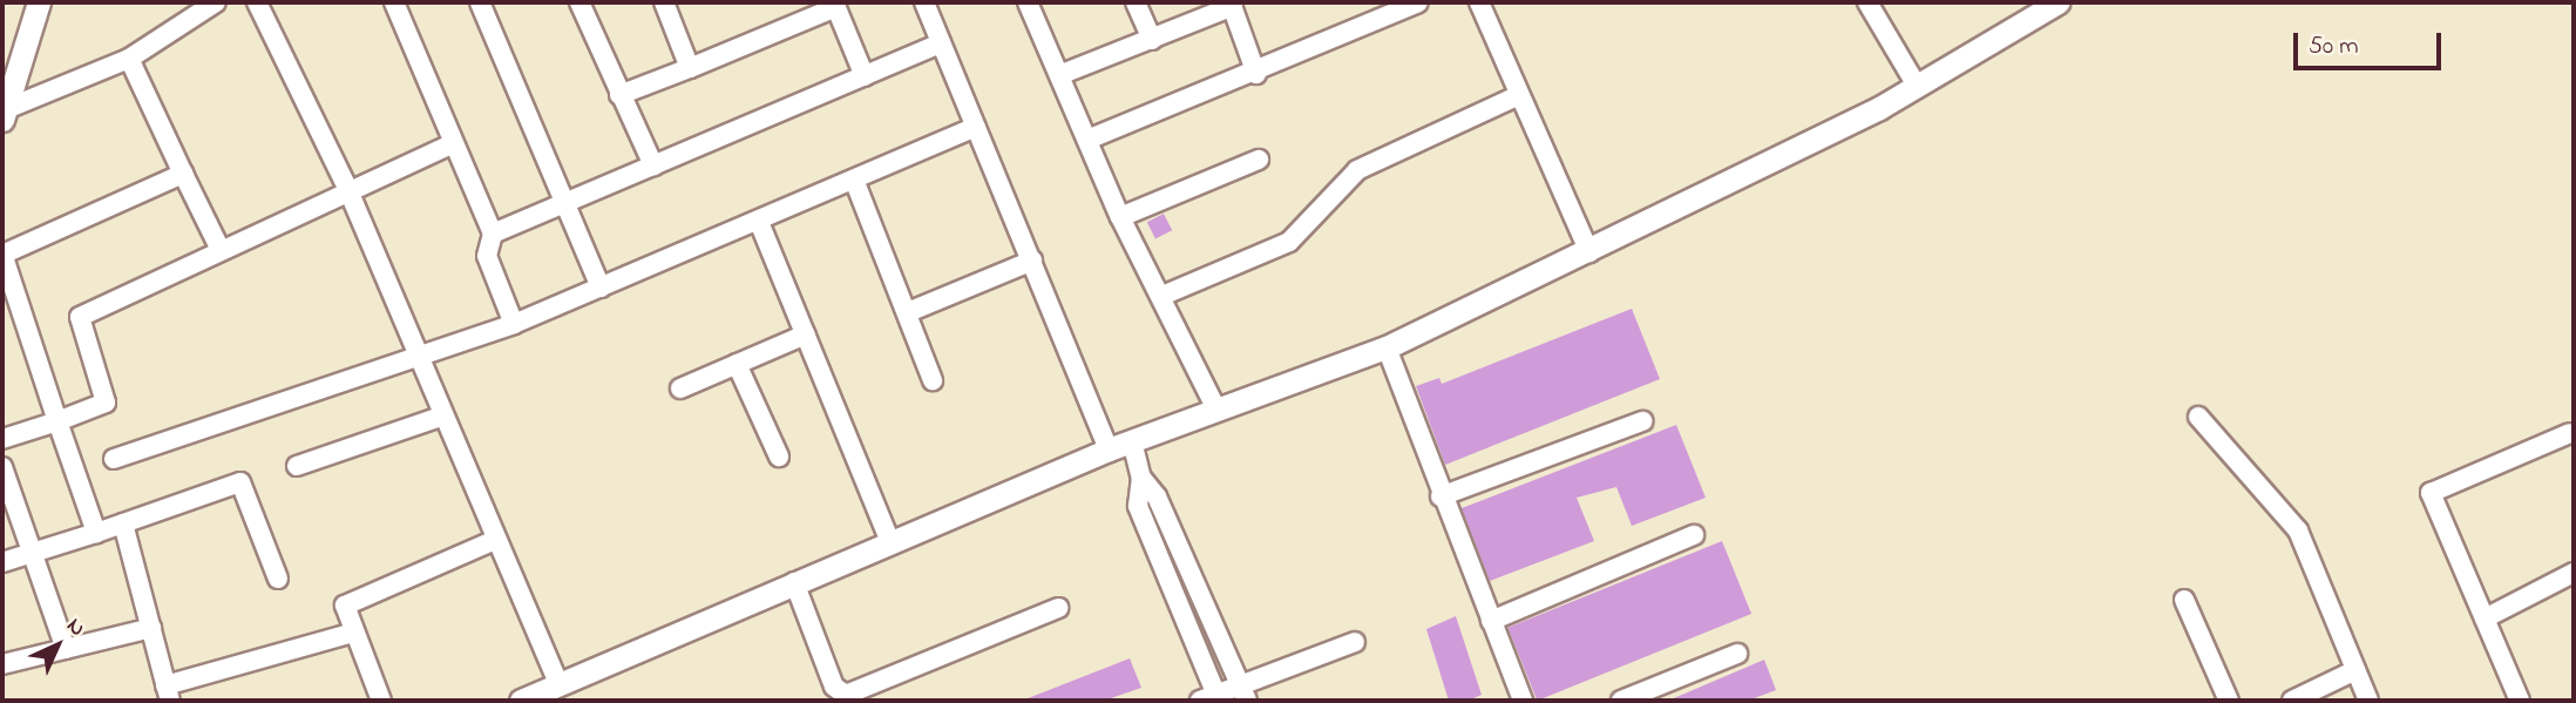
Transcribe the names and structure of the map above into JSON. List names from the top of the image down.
{
  "scale_bar": "50 m",
  "north": "top right"
}
